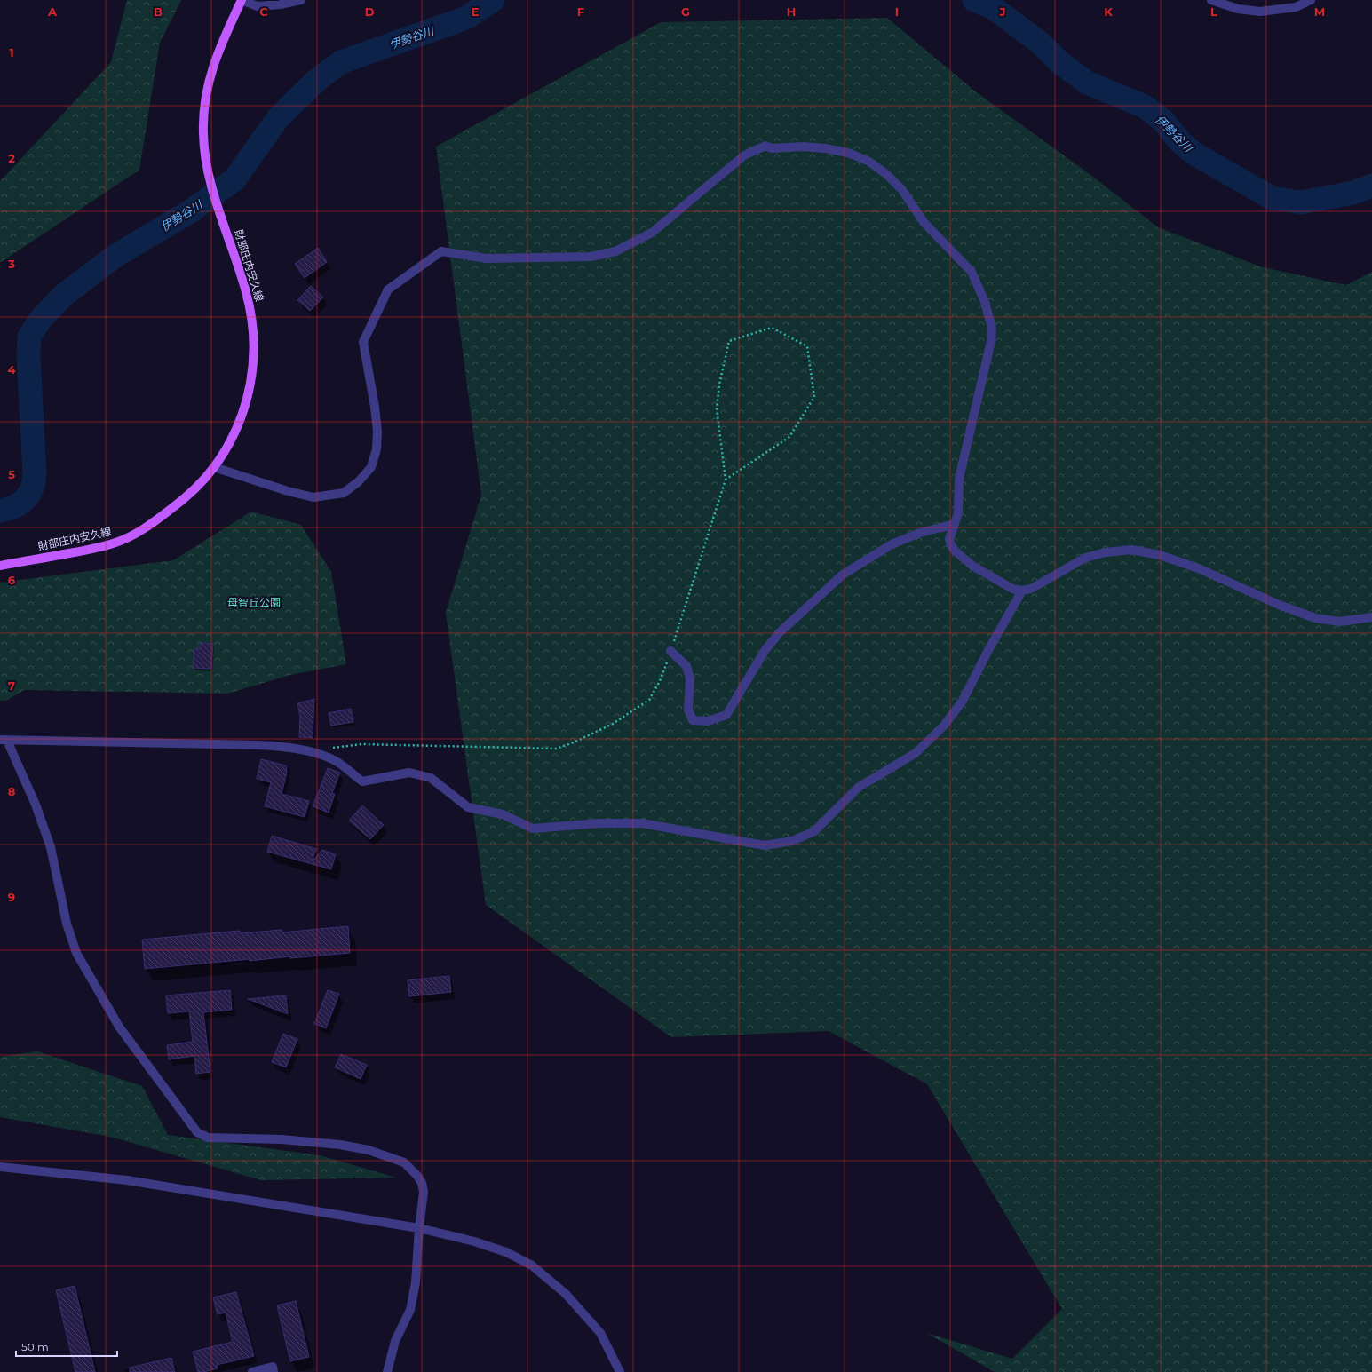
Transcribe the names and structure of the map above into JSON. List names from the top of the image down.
{
  "streets": {
    "main road": ["財部庄内安久線"]
  },
  "water": ["伊勢谷川"],
  "parks": ["母智丘公園"],
  "scale_bar": "50 m",
  "grid": {
    "columns": [
      "A",
      "B",
      "C",
      "D",
      "E",
      "F",
      "G",
      "H",
      "I",
      "J",
      "K",
      "L",
      "M"
    ],
    "rows": [
      "1",
      "2",
      "3",
      "4",
      "5",
      "6",
      "7",
      "8",
      "9"
    ]
  }
}
